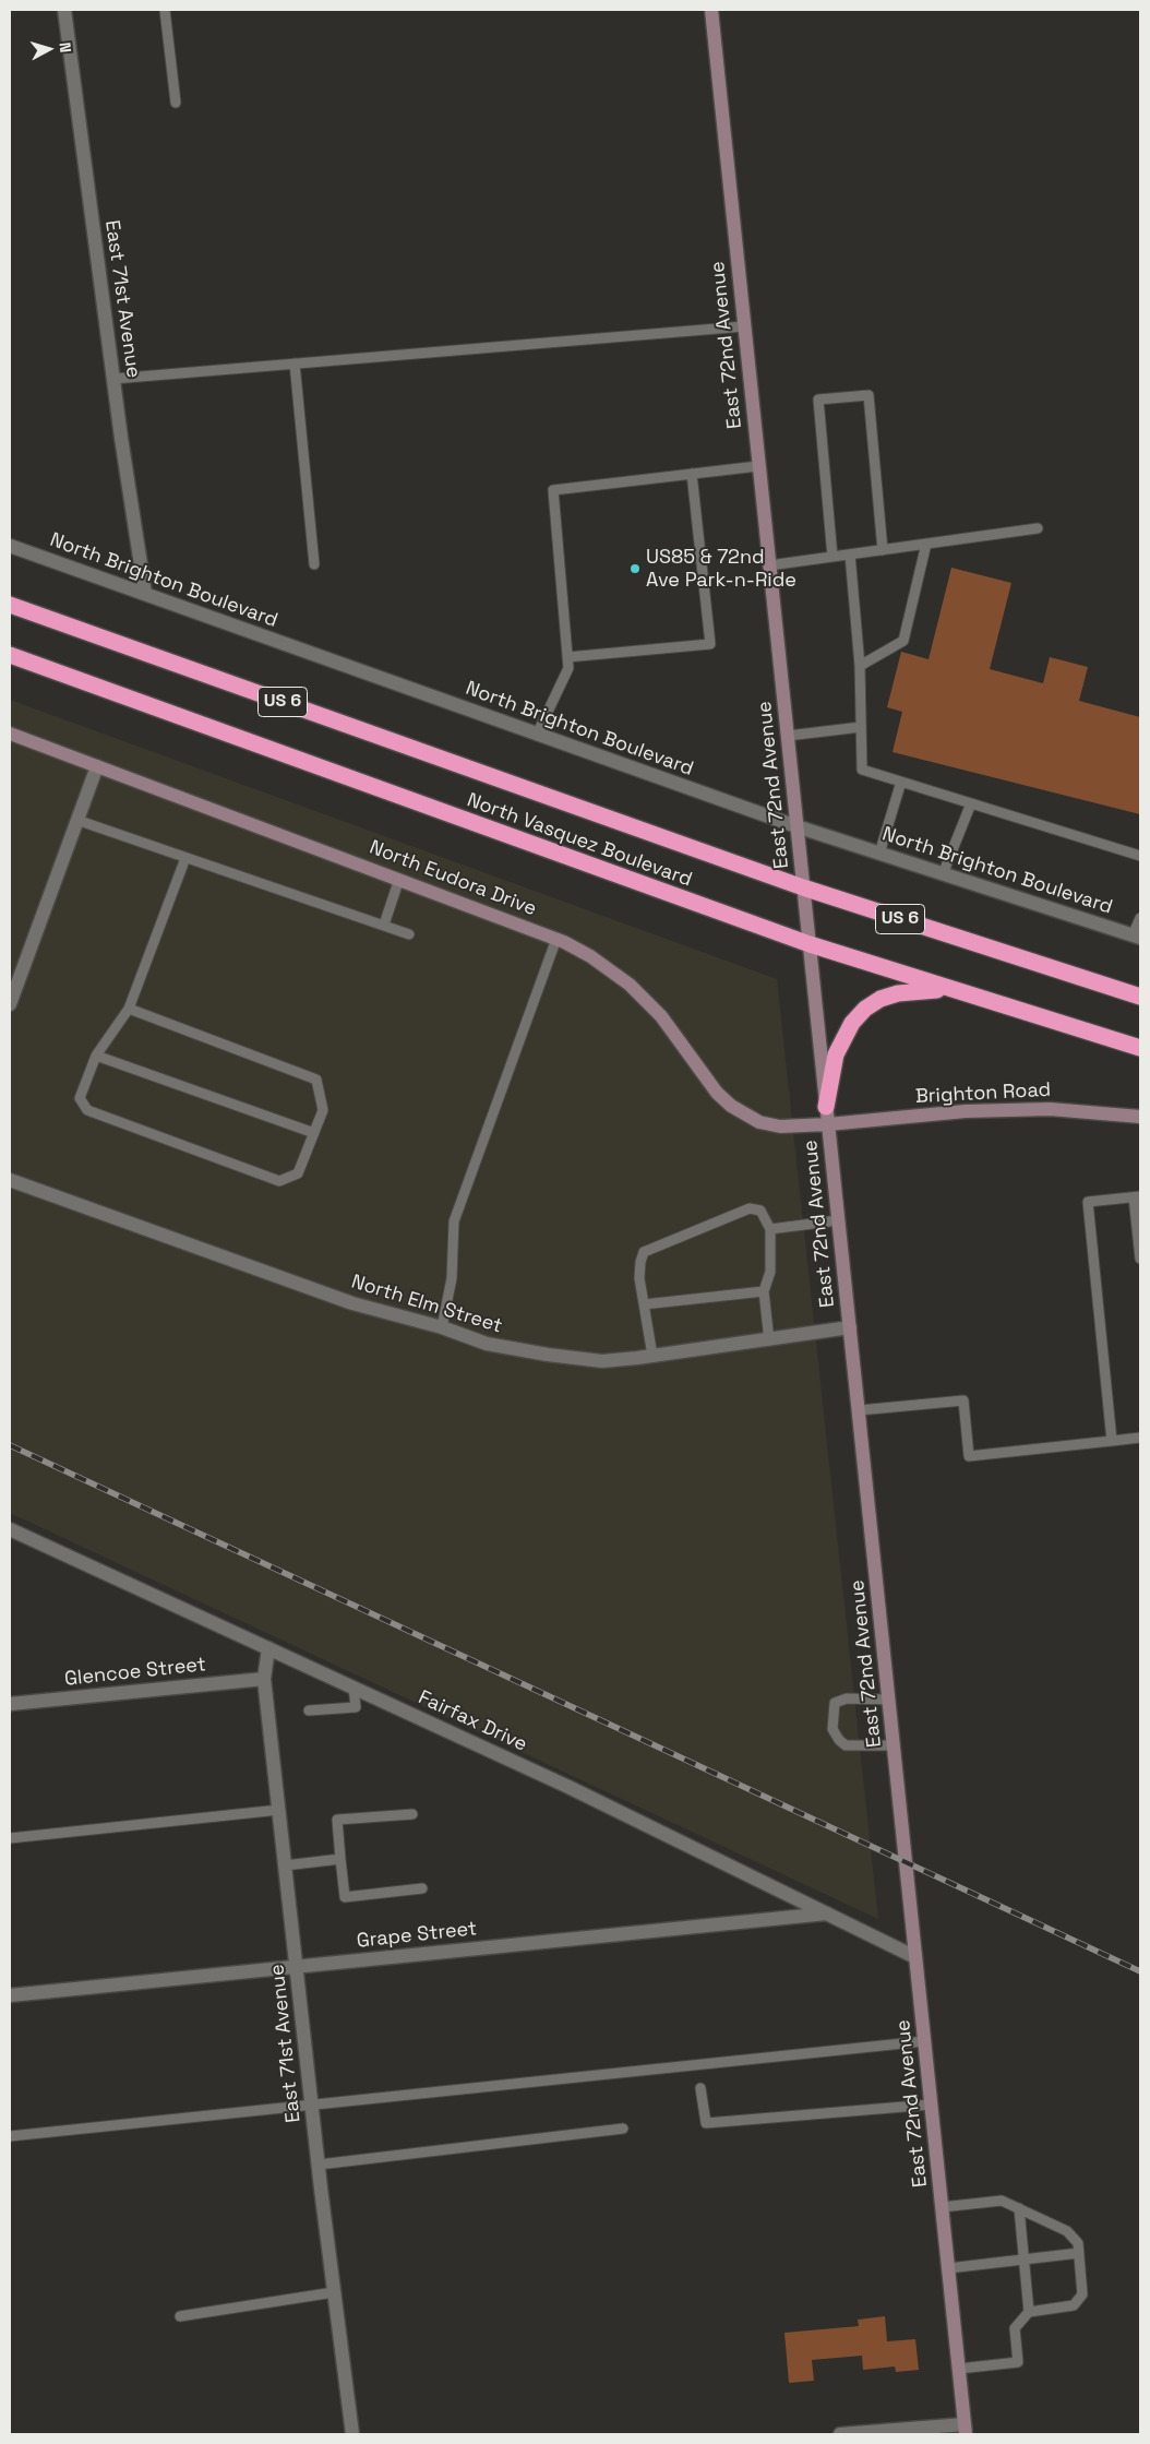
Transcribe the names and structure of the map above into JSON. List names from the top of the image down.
{
  "streets": {
    "highway": ["US 6", "North Vasquez Boulevard"],
    "street": [
      "East 71st Avenue",
      "East 72nd Avenue",
      "North Brighton Boulevard",
      "North Eudora Drive",
      "Brighton Road",
      "North Elm Street",
      "Glencoe Street",
      "Fairfax Drive",
      "Grape Street"
    ]
  },
  "crossings": [
    ["East 71st Avenue", "North Brighton Boulevard"],
    ["East 71st Avenue", "Glencoe Street"],
    ["East 71st Avenue", "Fairfax Drive"],
    ["East 71st Avenue", "Grape Street"],
    ["East 72nd Avenue", "North Brighton Boulevard"],
    ["East 72nd Avenue", "North Vasquez Boulevard"],
    ["East 72nd Avenue", "North Eudora Drive"],
    ["East 72nd Avenue", "Brighton Road"],
    ["East 72nd Avenue", "North Elm Street"],
    ["East 72nd Avenue", "Fairfax Drive"],
    ["North Eudora Drive", "Brighton Road"],
    ["Fairfax Drive", "Grape Street"]
  ],
  "places": ["US85 & 72nd Ave Park-n-Ride"],
  "north": "right"
}
